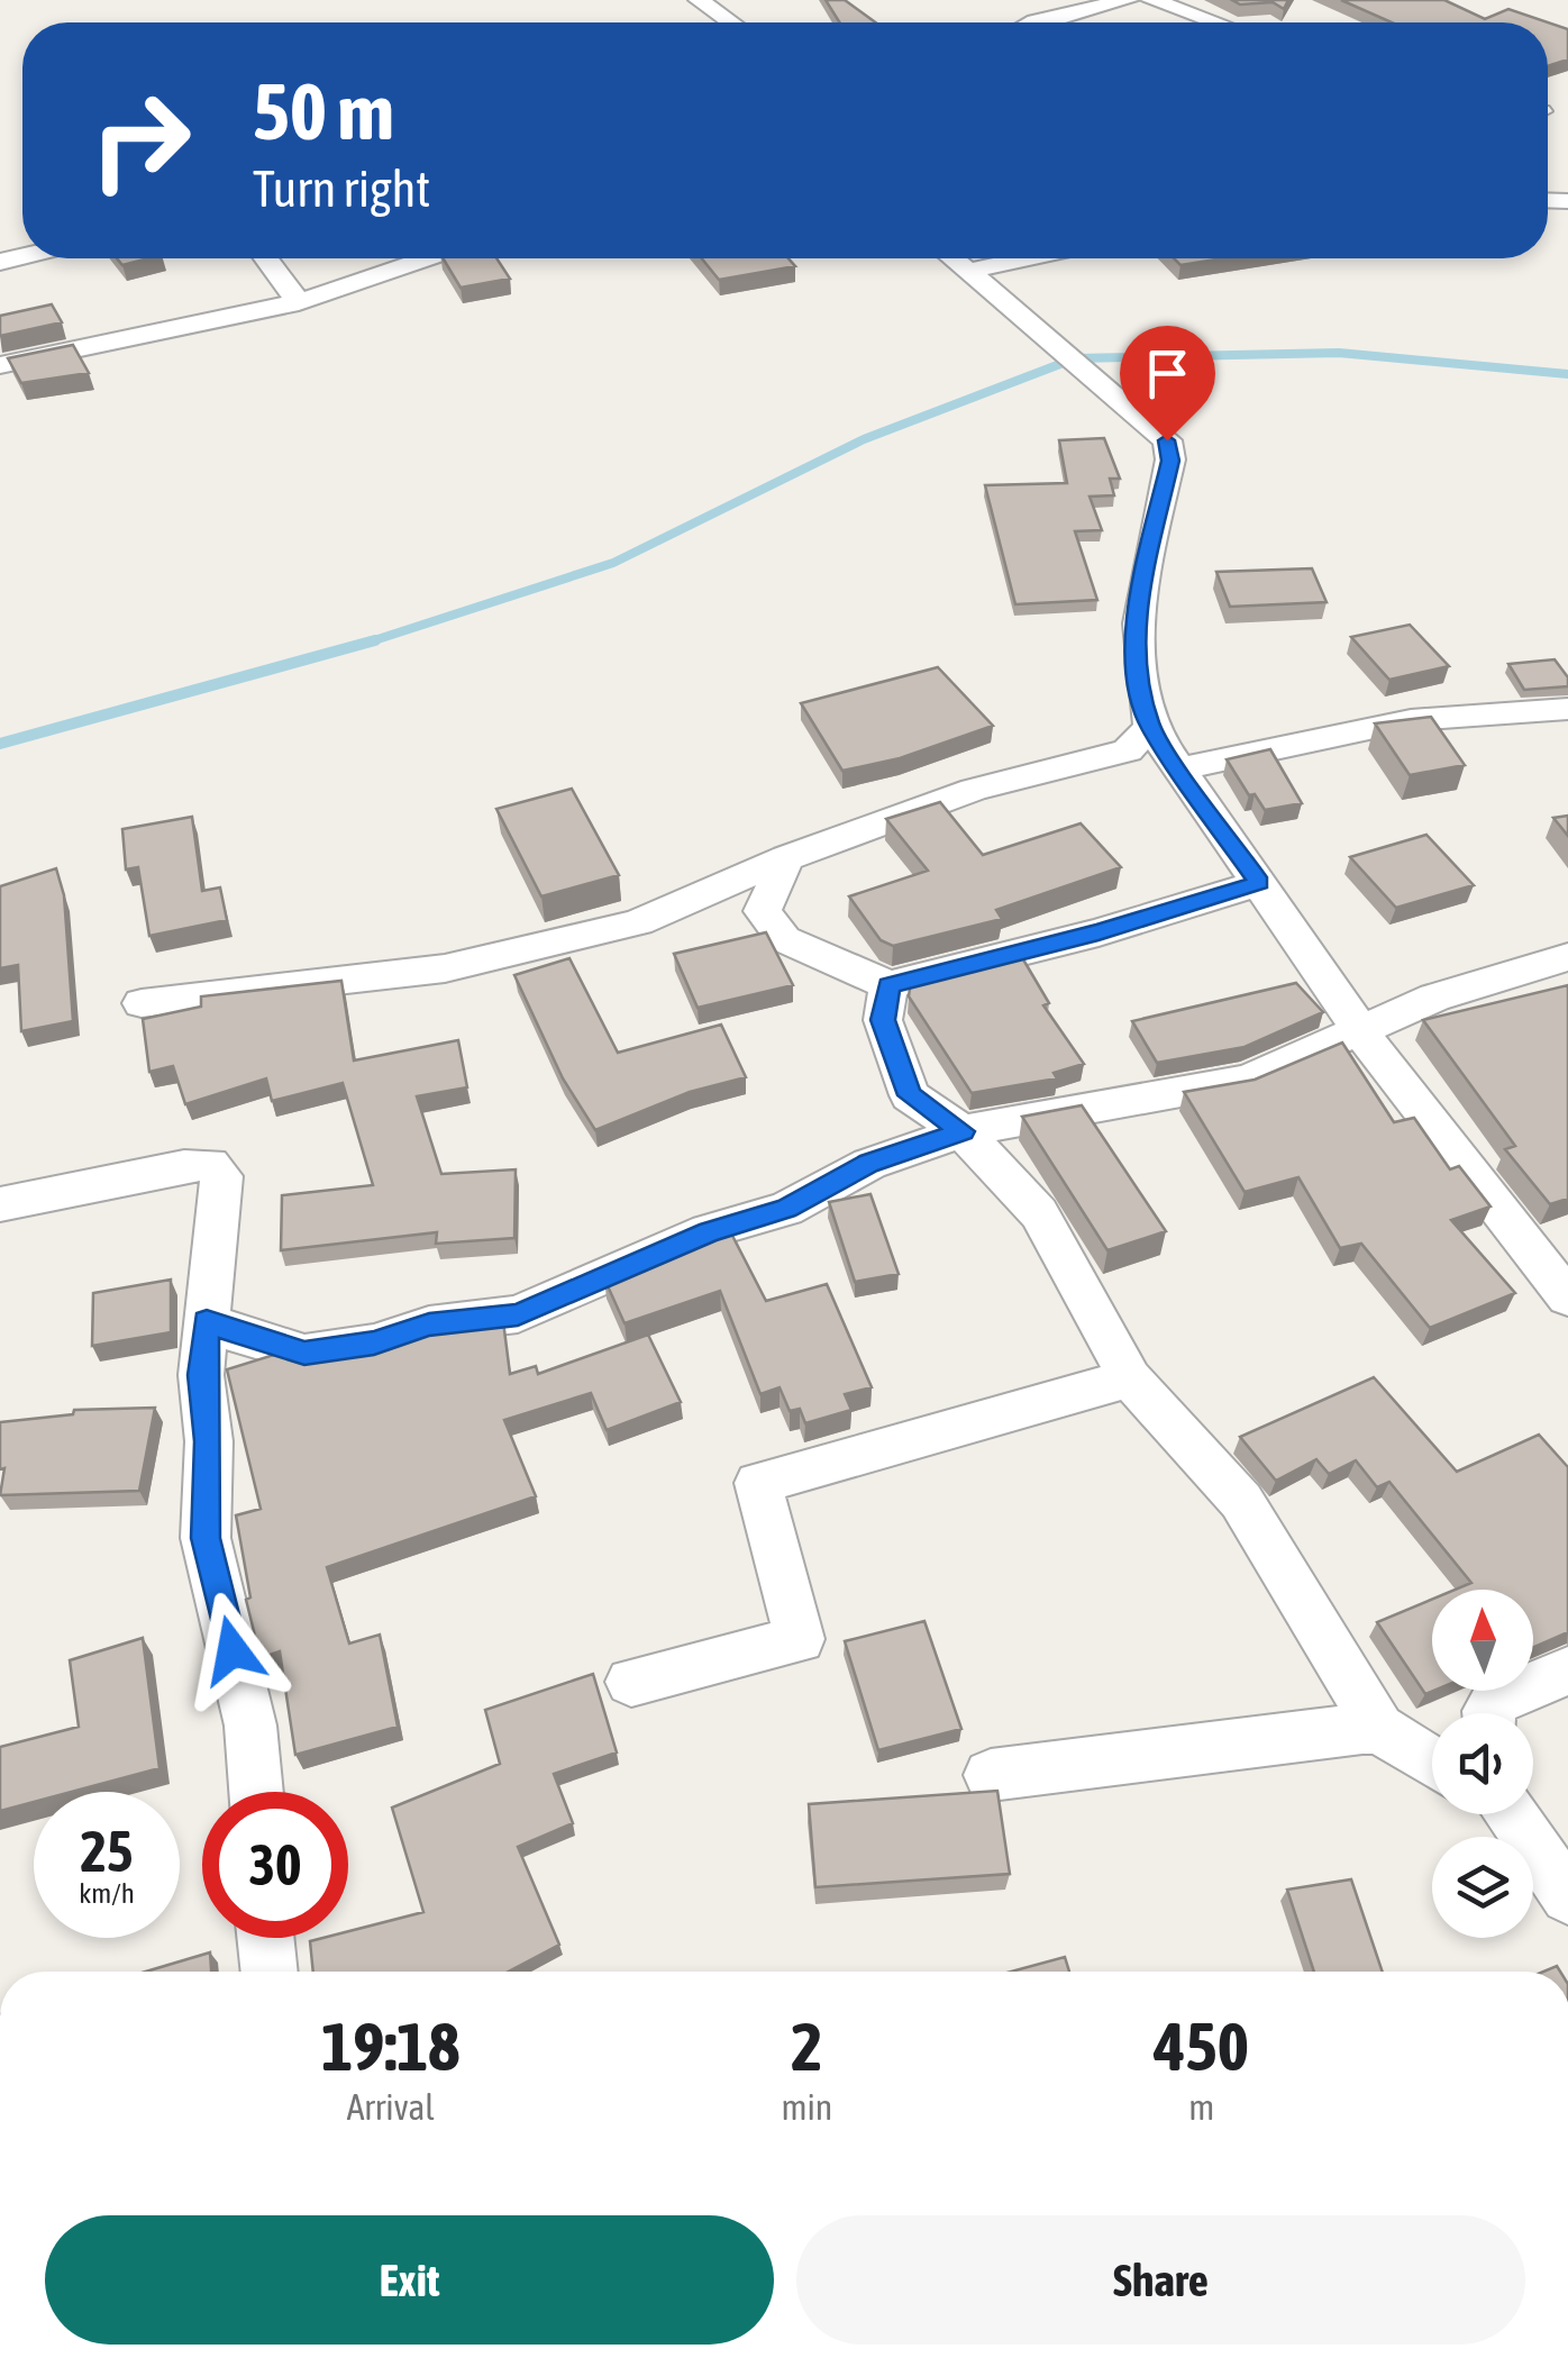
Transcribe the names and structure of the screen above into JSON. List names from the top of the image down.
{
  "north": "top",
  "page": {
    "turn": ["50 m", "Turn right"],
    "speed": "25 km/h",
    "limit": "30",
    "eta": [
      "19:18",
      "Arrival",
      "2",
      "min",
      "450",
      "m"
    ],
    "buttons": ["Exit", "Share"]
  }
}
